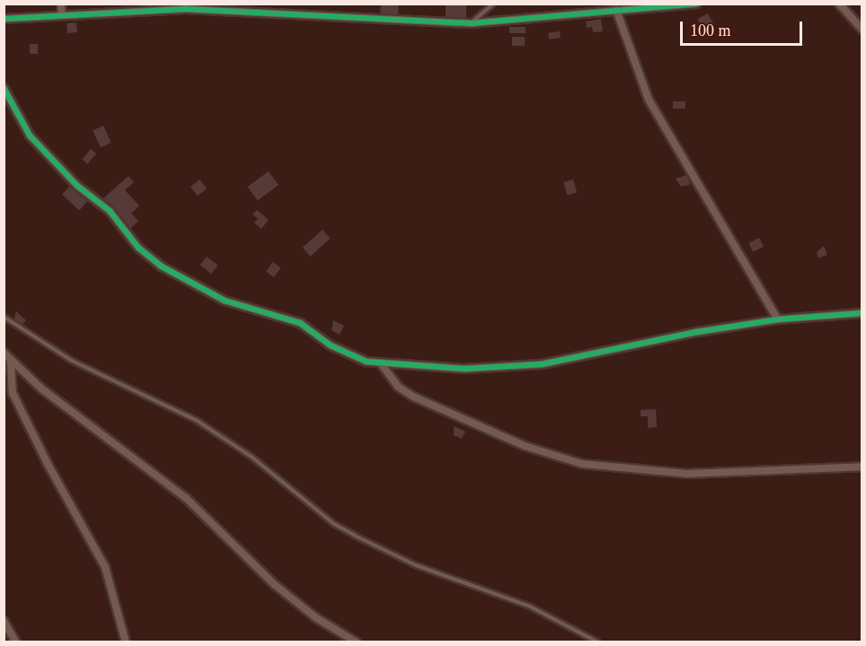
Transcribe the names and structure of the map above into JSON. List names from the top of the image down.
{
  "scale_bar": "100 m"
}
